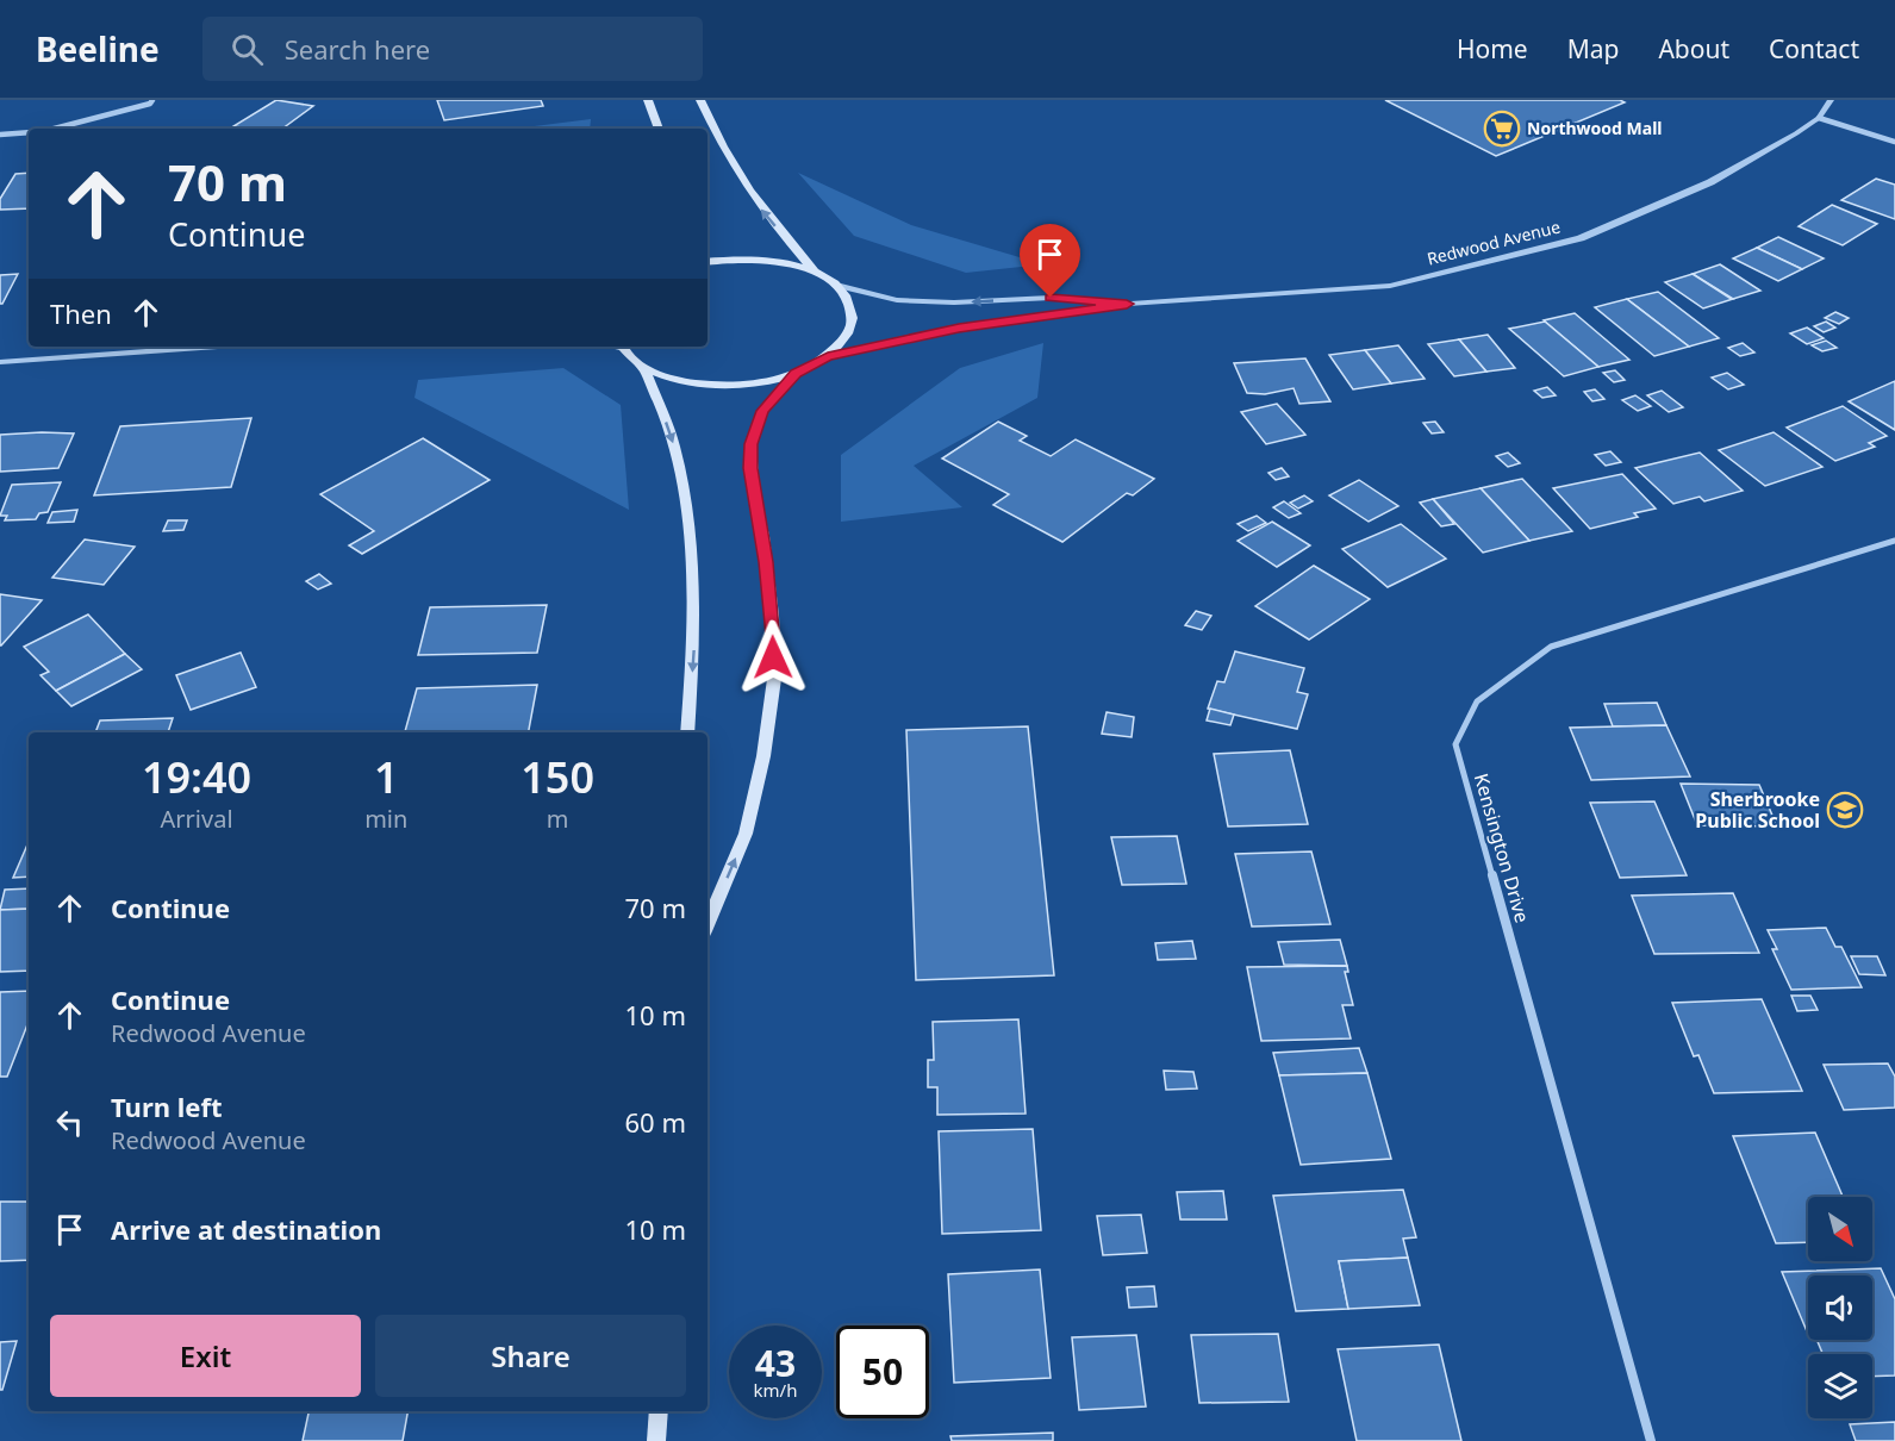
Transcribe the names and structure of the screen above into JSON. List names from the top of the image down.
{
  "streets": {
    "street": ["Redwood Avenue", "Kensington Drive"]
  },
  "places": {
    "supermarket": ["Northwood Mall"],
    "school or university": ["Sherbrooke Public School"]
  },
  "north": "bottom right",
  "page": {
    "header": "Beeline",
    "search": "Search here",
    "nav": [
      "Home",
      "Map",
      "About",
      "Contact"
    ],
    "turn": ["70 m", "Continue"],
    "then": "Then",
    "eta": [
      "19:40",
      "Arrival",
      "1",
      "min",
      "150",
      "m"
    ],
    "list": [
      {
        "name": "Continue",
        "value": "70 m"
      },
      {
        "name": "Continue",
        "note": "Redwood Avenue",
        "value": "10 m"
      },
      {
        "name": "Turn left",
        "note": "Redwood Avenue",
        "value": "60 m"
      },
      {
        "name": "Arrive at destination",
        "value": "10 m"
      }
    ],
    "buttons": ["Exit", "Share"],
    "speed": "43 km/h",
    "limit": "50"
  }
}
